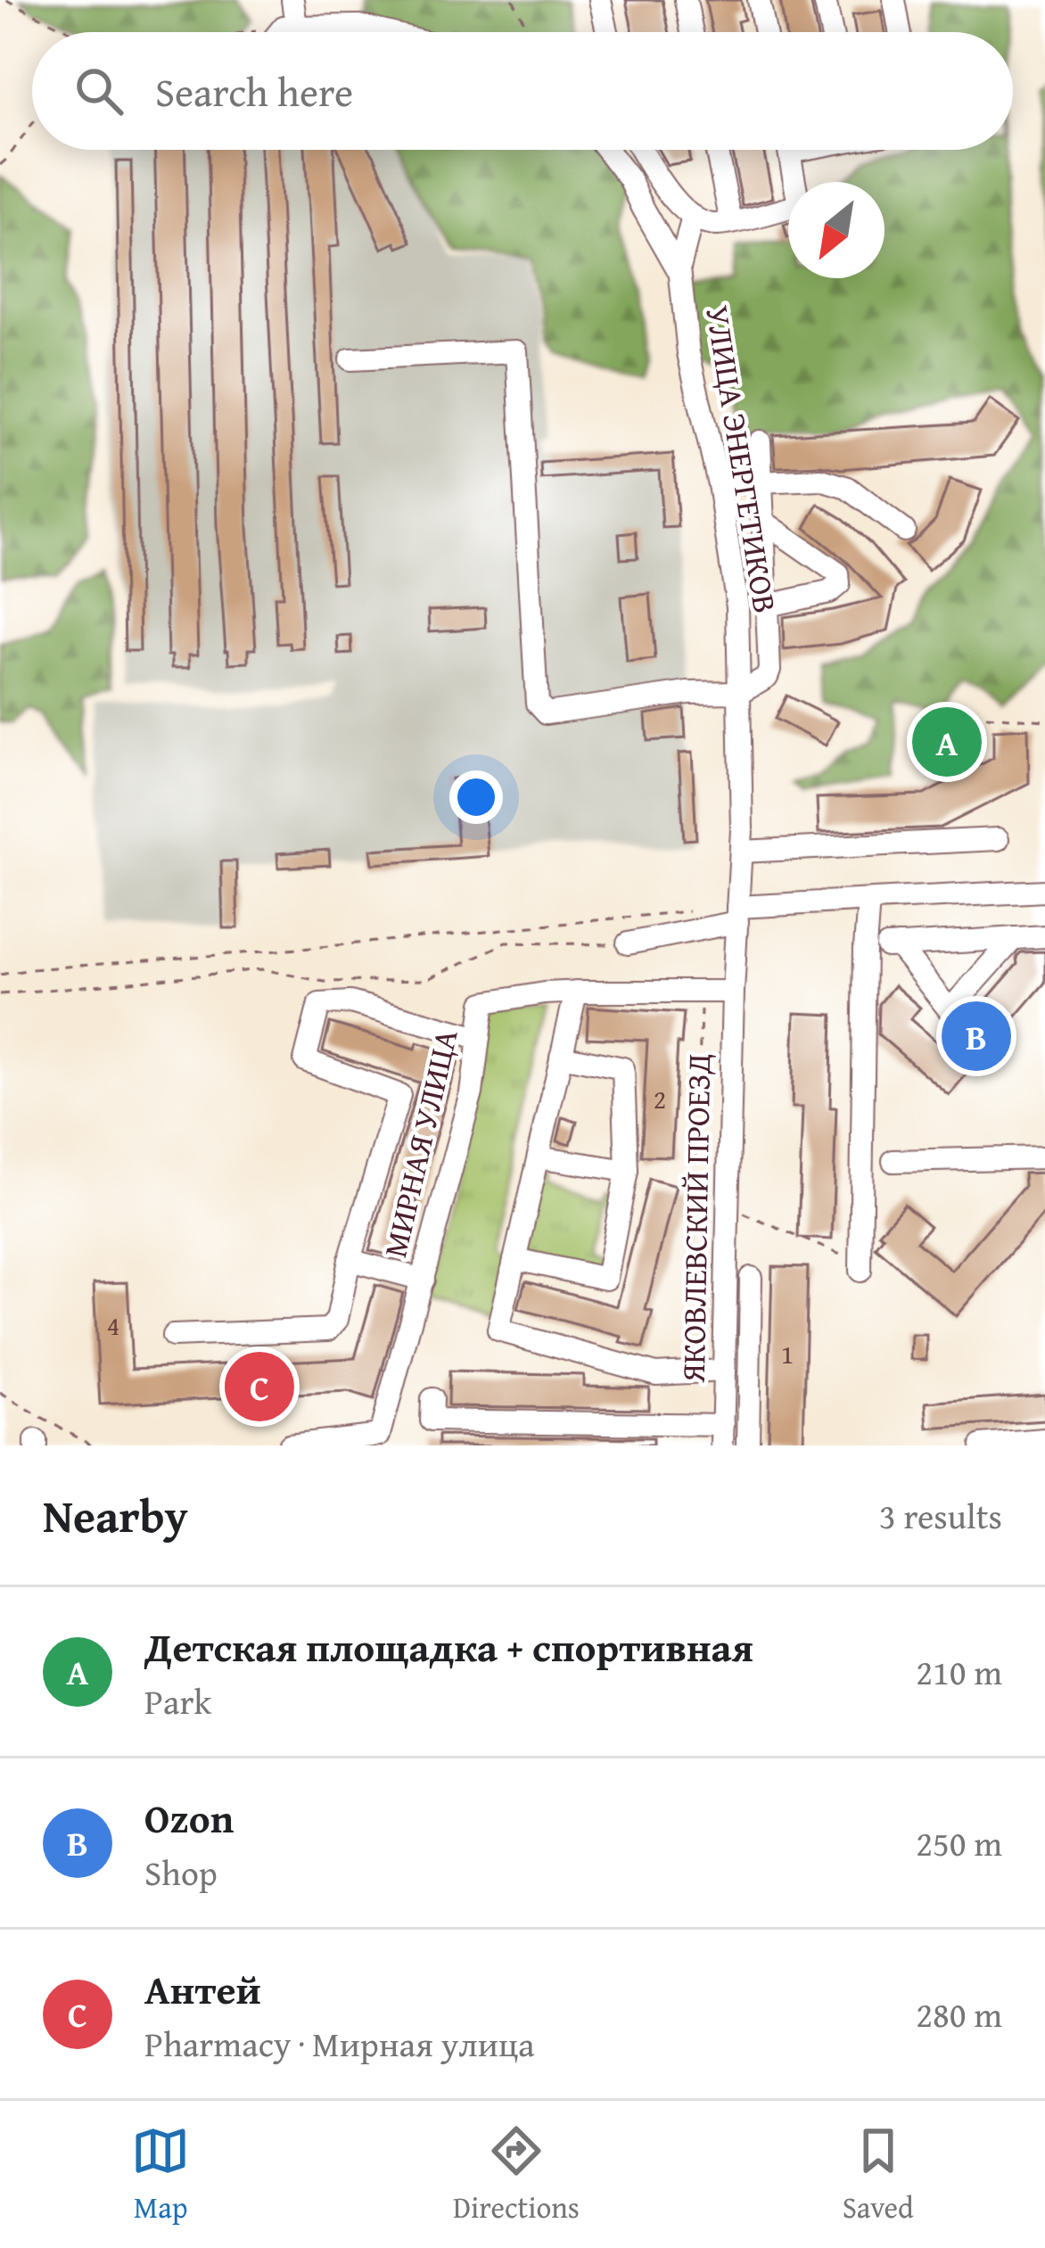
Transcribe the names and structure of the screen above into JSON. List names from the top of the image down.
{
  "streets": {
    "street": ["УЛИЦА ЭНЕРГЕТИКОВ", "МИРНАЯ УЛИЦА", "ЯКОВЛЕВСКИЙ ПРОЕЗД"]
  },
  "crossings": [
    ["МИРНАЯ УЛИЦА", "ЯКОВЛЕВСКИЙ ПРОЕЗД"]
  ],
  "house_numbers": ["2", "4", "1"],
  "north": "bottom left",
  "page": {
    "search": "Search here",
    "pins": ["A", "B", "C"],
    "heading": ["Nearby", "3 results"],
    "list": [
      {
        "mark": "A",
        "name": "Детская площадка + спортивная",
        "note": "Park",
        "value": "210 m"
      },
      {
        "mark": "B",
        "name": "Ozon",
        "note": "Shop",
        "value": "250 m"
      },
      {
        "mark": "C",
        "name": "Антей",
        "note": "Pharmacy · Мирная улица",
        "value": "280 m"
      }
    ],
    "nav": ["Map", "Directions", "Saved"]
  }
}
